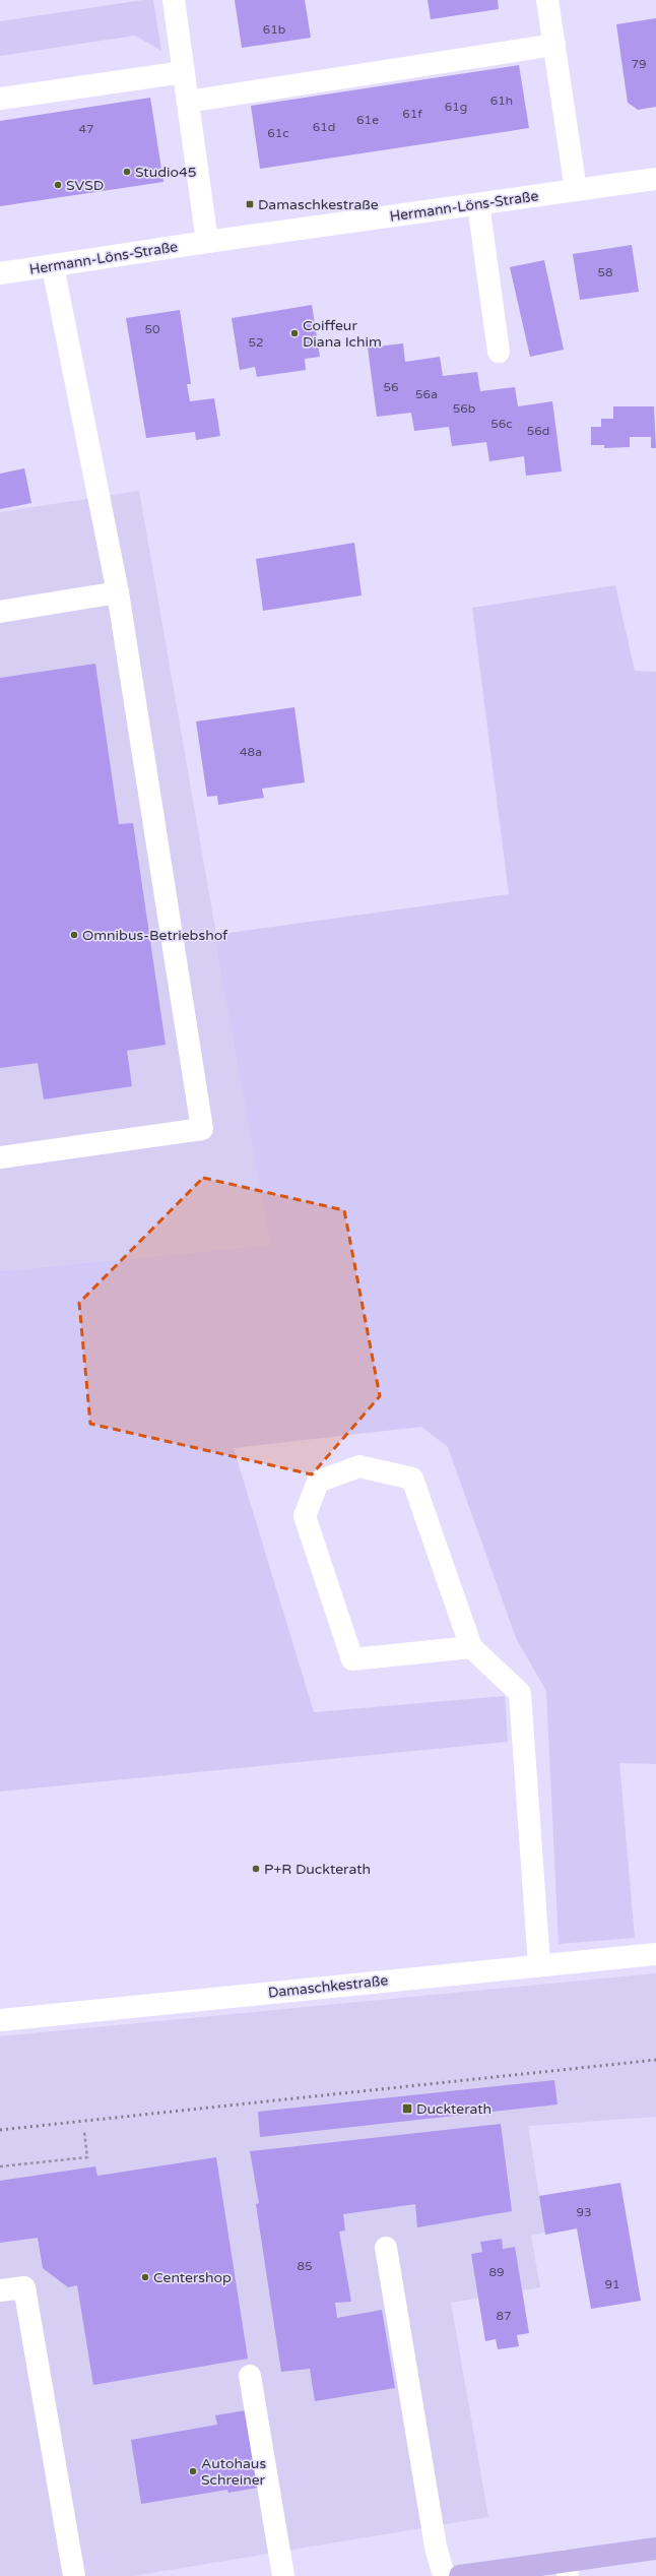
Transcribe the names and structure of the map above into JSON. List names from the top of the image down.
{
  "streets": {
    "street": ["Hermann-Löns-Straße", "Damaschkestraße"]
  },
  "places": {
    "other": [
      "Studio45",
      "SVSD",
      "Coiffeur Diana Ichim",
      "Omnibus-Betriebshof",
      "P+R Duckterath",
      "Centershop",
      "Autohaus Schreiner"
    ],
    "transit": ["Damaschkestraße", "Duckterath"]
  },
  "house_numbers": [
    "61b",
    "79",
    "61h",
    "61g",
    "61f",
    "61e",
    "61d",
    "47",
    "61c",
    "58",
    "50",
    "52",
    "56",
    "56a",
    "56b",
    "56c",
    "56d",
    "48a",
    "93",
    "85",
    "89",
    "91",
    "87"
  ]
}
